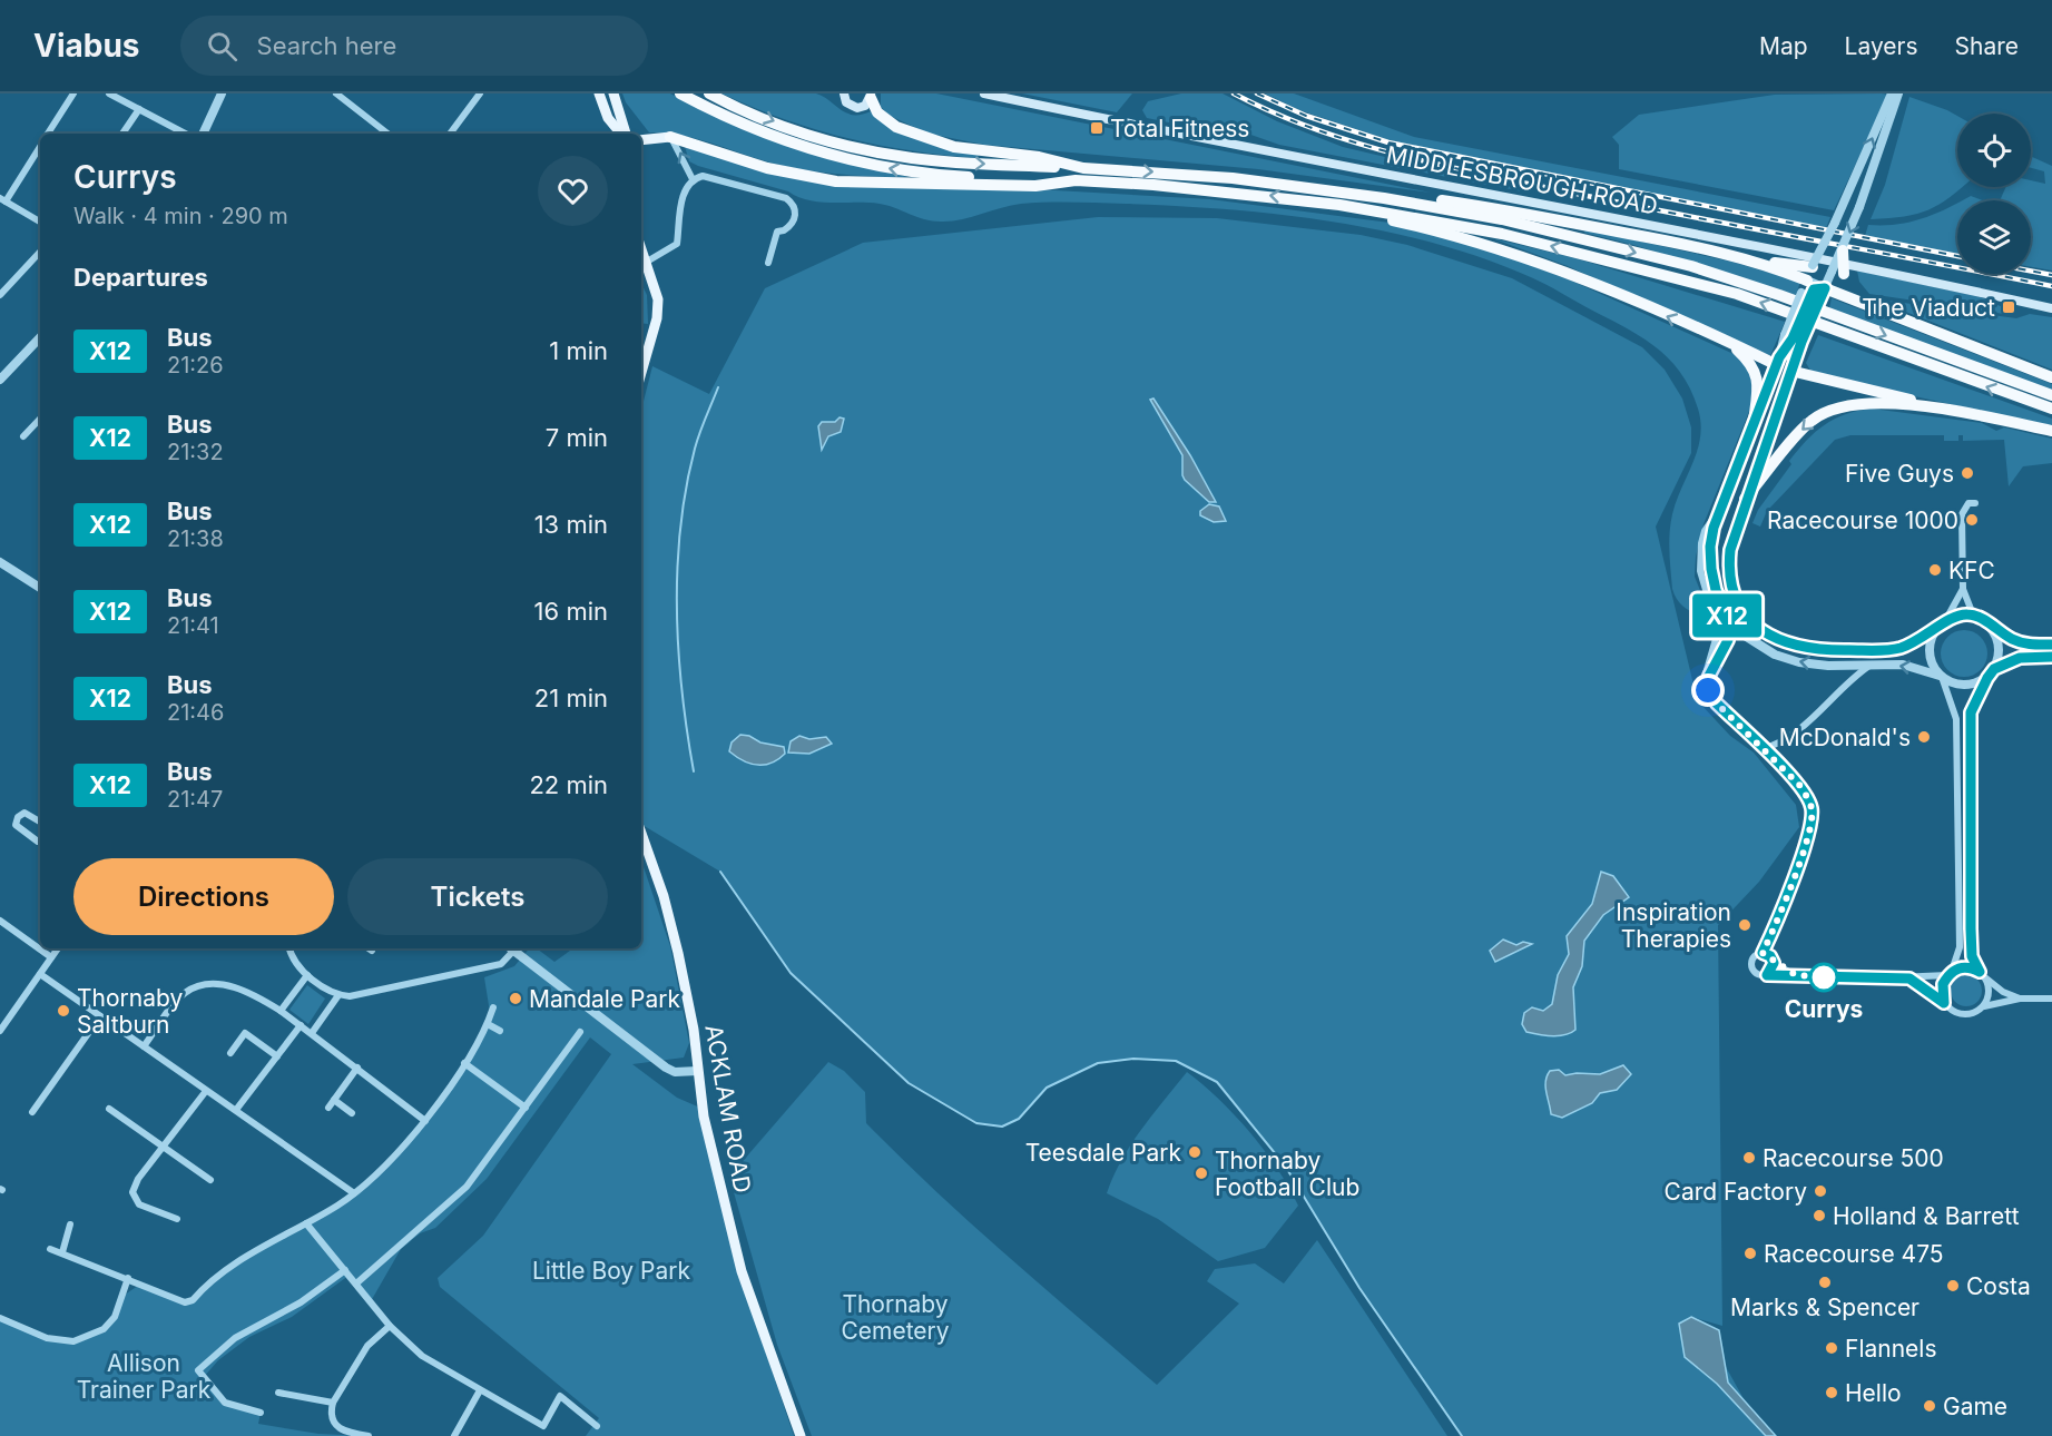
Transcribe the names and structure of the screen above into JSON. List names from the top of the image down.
{
  "streets": {
    "main road": ["MIDDLESBROUGH ROAD", "ACKLAM ROAD"]
  },
  "parks": ["Little Boy Park", "Thornaby Cemetery", "Allison Trainer Park"],
  "places": {
    "transit": ["Total Fitness", "The Viaduct"],
    "other": [
      "Five Guys",
      "Racecourse 1000",
      "KFC",
      "McDonald's",
      "Inspiration Therapies",
      "Currys",
      "Mandale Park",
      "Thornaby Saltburn",
      "Teesdale Park",
      "Racecourse 500",
      "Thornaby Football Club",
      "Card Factory",
      "Holland & Barrett",
      "Racecourse 475",
      "Marks & Spencer",
      "Costa",
      "Flannels",
      "Hello",
      "Game"
    ]
  },
  "lines": ["bus line X12"],
  "page": {
    "header": "Viabus",
    "search": "Search here",
    "nav": ["Map", "Layers", "Share"],
    "on_map": "X12",
    "heading": [
      ["Currys", "Walk · 4 min · 290 m"],
      "Departures"
    ],
    "list": [
      {
        "mark": "X12",
        "name": "Bus",
        "note": "21:26",
        "value": "1 min"
      },
      {
        "mark": "X12",
        "name": "Bus",
        "note": "21:32",
        "value": "7 min"
      },
      {
        "mark": "X12",
        "name": "Bus",
        "note": "21:38",
        "value": "13 min"
      },
      {
        "mark": "X12",
        "name": "Bus",
        "note": "21:41",
        "value": "16 min"
      },
      {
        "mark": "X12",
        "name": "Bus",
        "note": "21:46",
        "value": "21 min"
      },
      {
        "mark": "X12",
        "name": "Bus",
        "note": "21:47",
        "value": "22 min"
      }
    ],
    "buttons": ["Directions", "Tickets"]
  }
}
